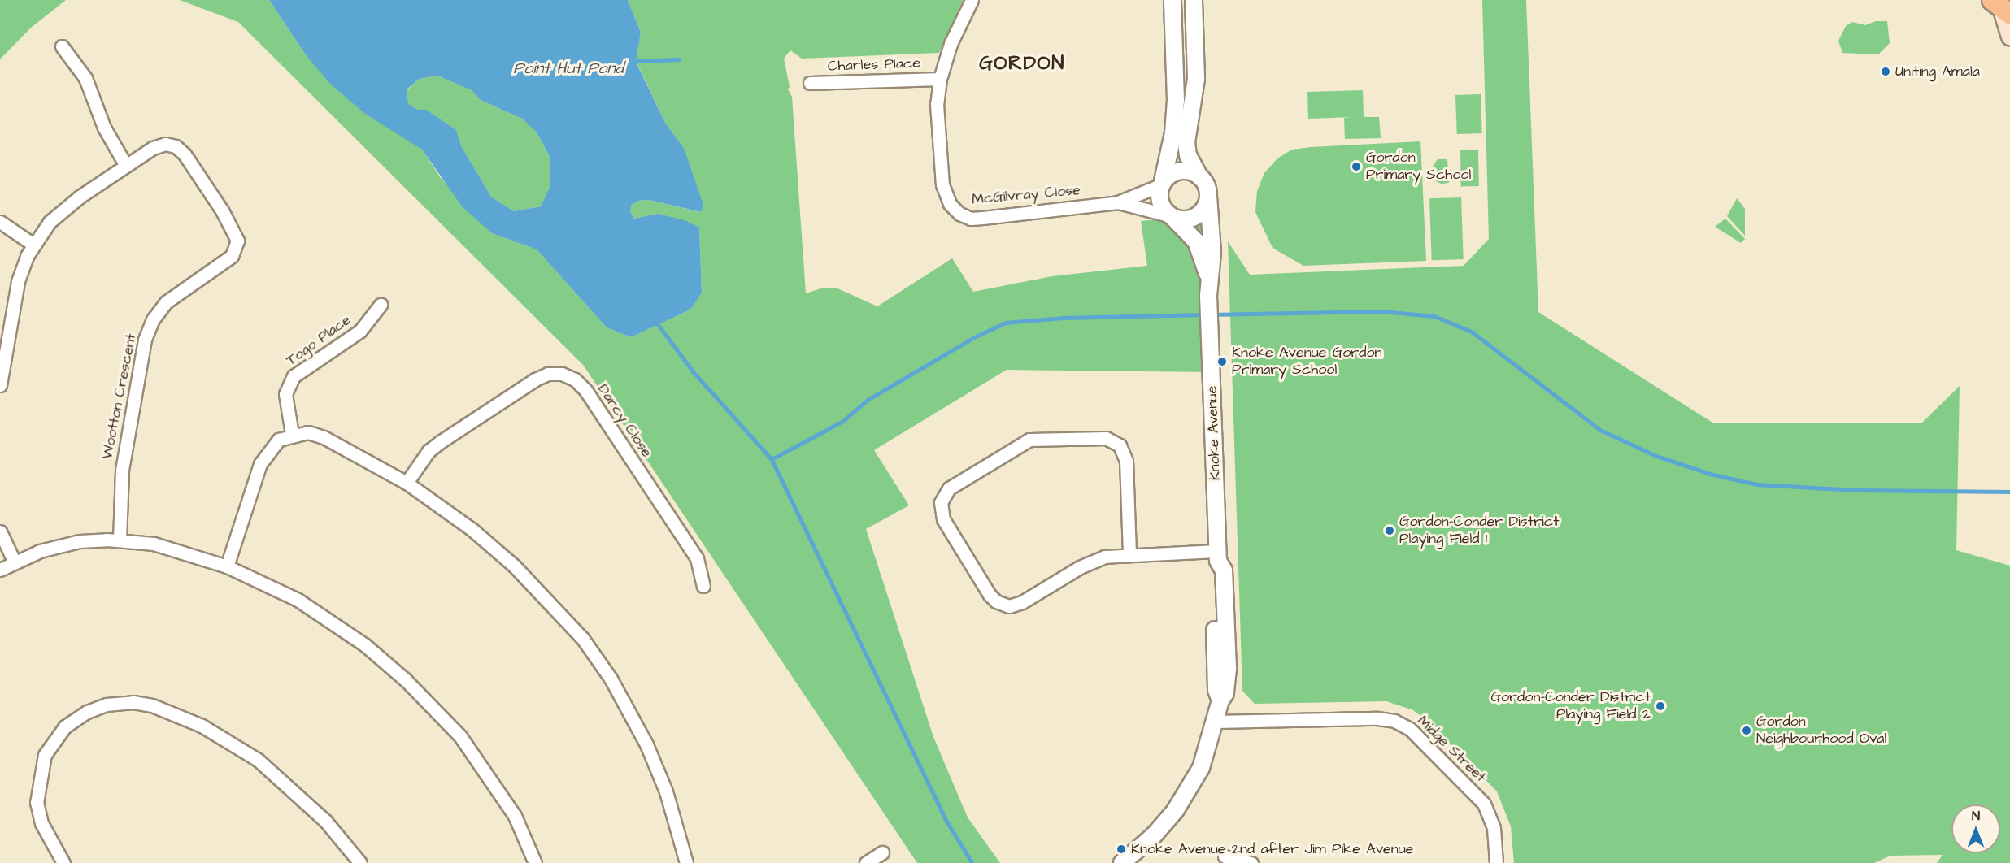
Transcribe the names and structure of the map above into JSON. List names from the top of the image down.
{
  "streets": {
    "street": [
      "Charles Place",
      "McGilvray Close",
      "Togo Place",
      "Wootton Crescent",
      "Darcy Close",
      "Knoke Avenue",
      "Midge Street"
    ]
  },
  "crossings": [
    ["Charles Place", "McGilvray Close"],
    ["McGilvray Close", "Knoke Avenue"],
    ["Knoke Avenue", "Midge Street"]
  ],
  "districts": ["GORDON"],
  "water": ["Point Hut Pond"],
  "places": [
    "Uniting Amala",
    "Gordon Primary School",
    "Knoke Avenue Gordon Primary School",
    "Gordon-Conder District Playing Field 1",
    "Gordon-Conder District Playing Field 2",
    "Gordon Neighbourhood Oval",
    "Knoke Avenue 2nd after Jim Pike Avenue"
  ],
  "north": "top"
}
